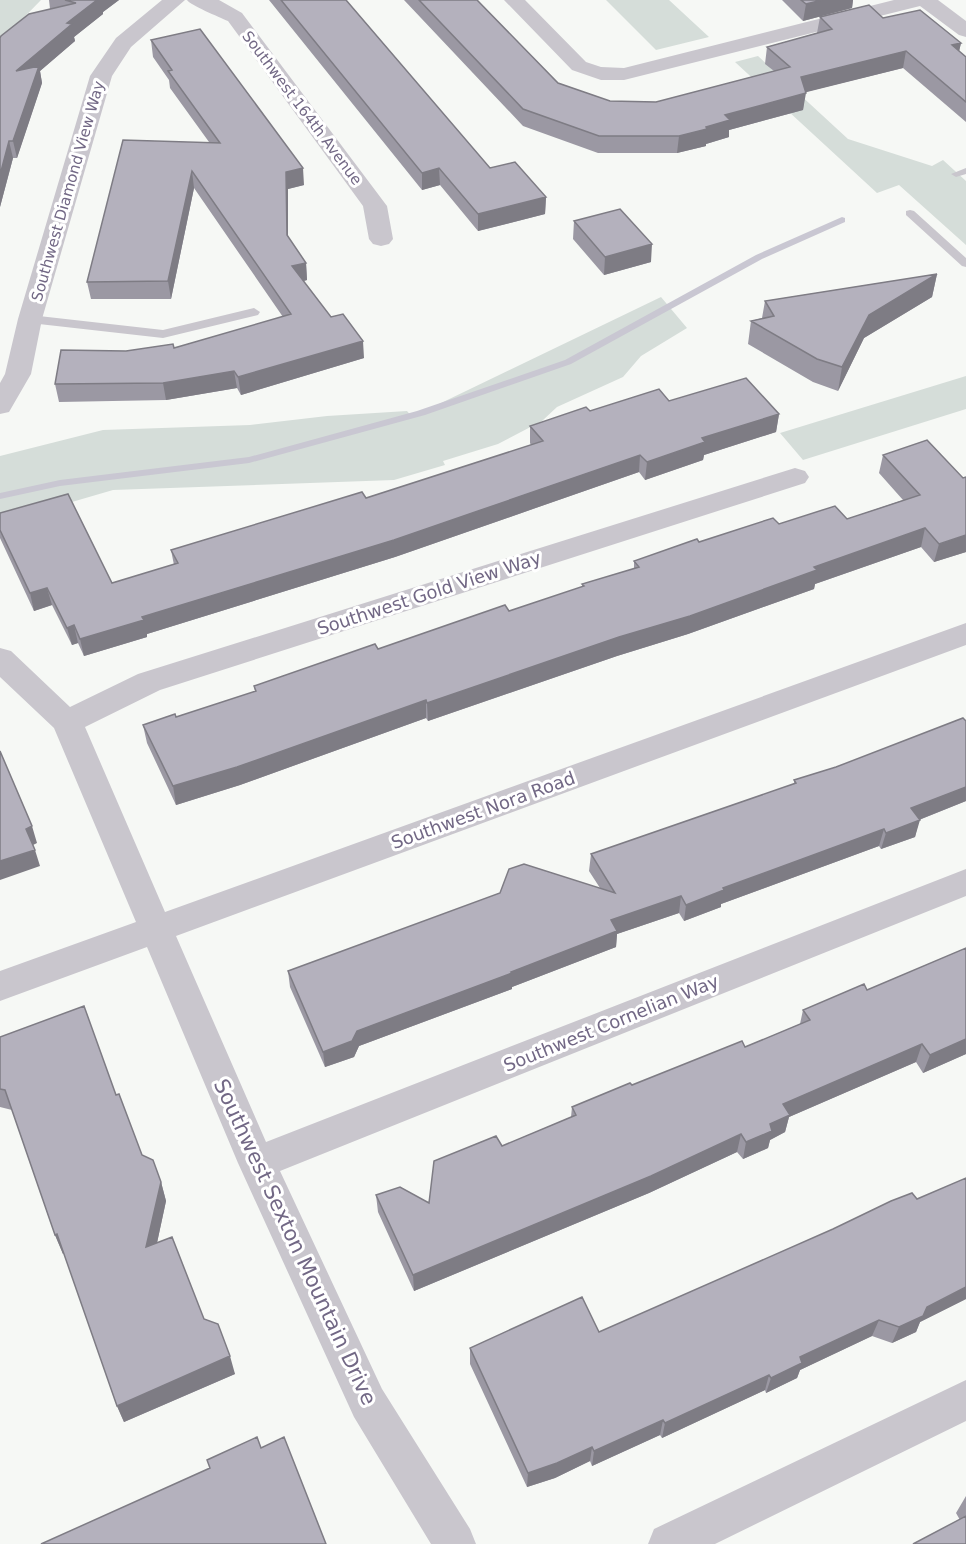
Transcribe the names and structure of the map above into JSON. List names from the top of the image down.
{
  "streets": {
    "street": [
      "Southwest 164th Avenue",
      "Southwest Diamond View Way",
      "Southwest Gold View Way",
      "Southwest Nora Road",
      "Southwest Cornelian Way",
      "Southwest Sexton Mountain Drive"
    ]
  },
  "crossings": [
    ["Southwest Nora Road", "Southwest Sexton Mountain Drive"],
    ["Southwest Cornelian Way", "Southwest Sexton Mountain Drive"]
  ]
}
